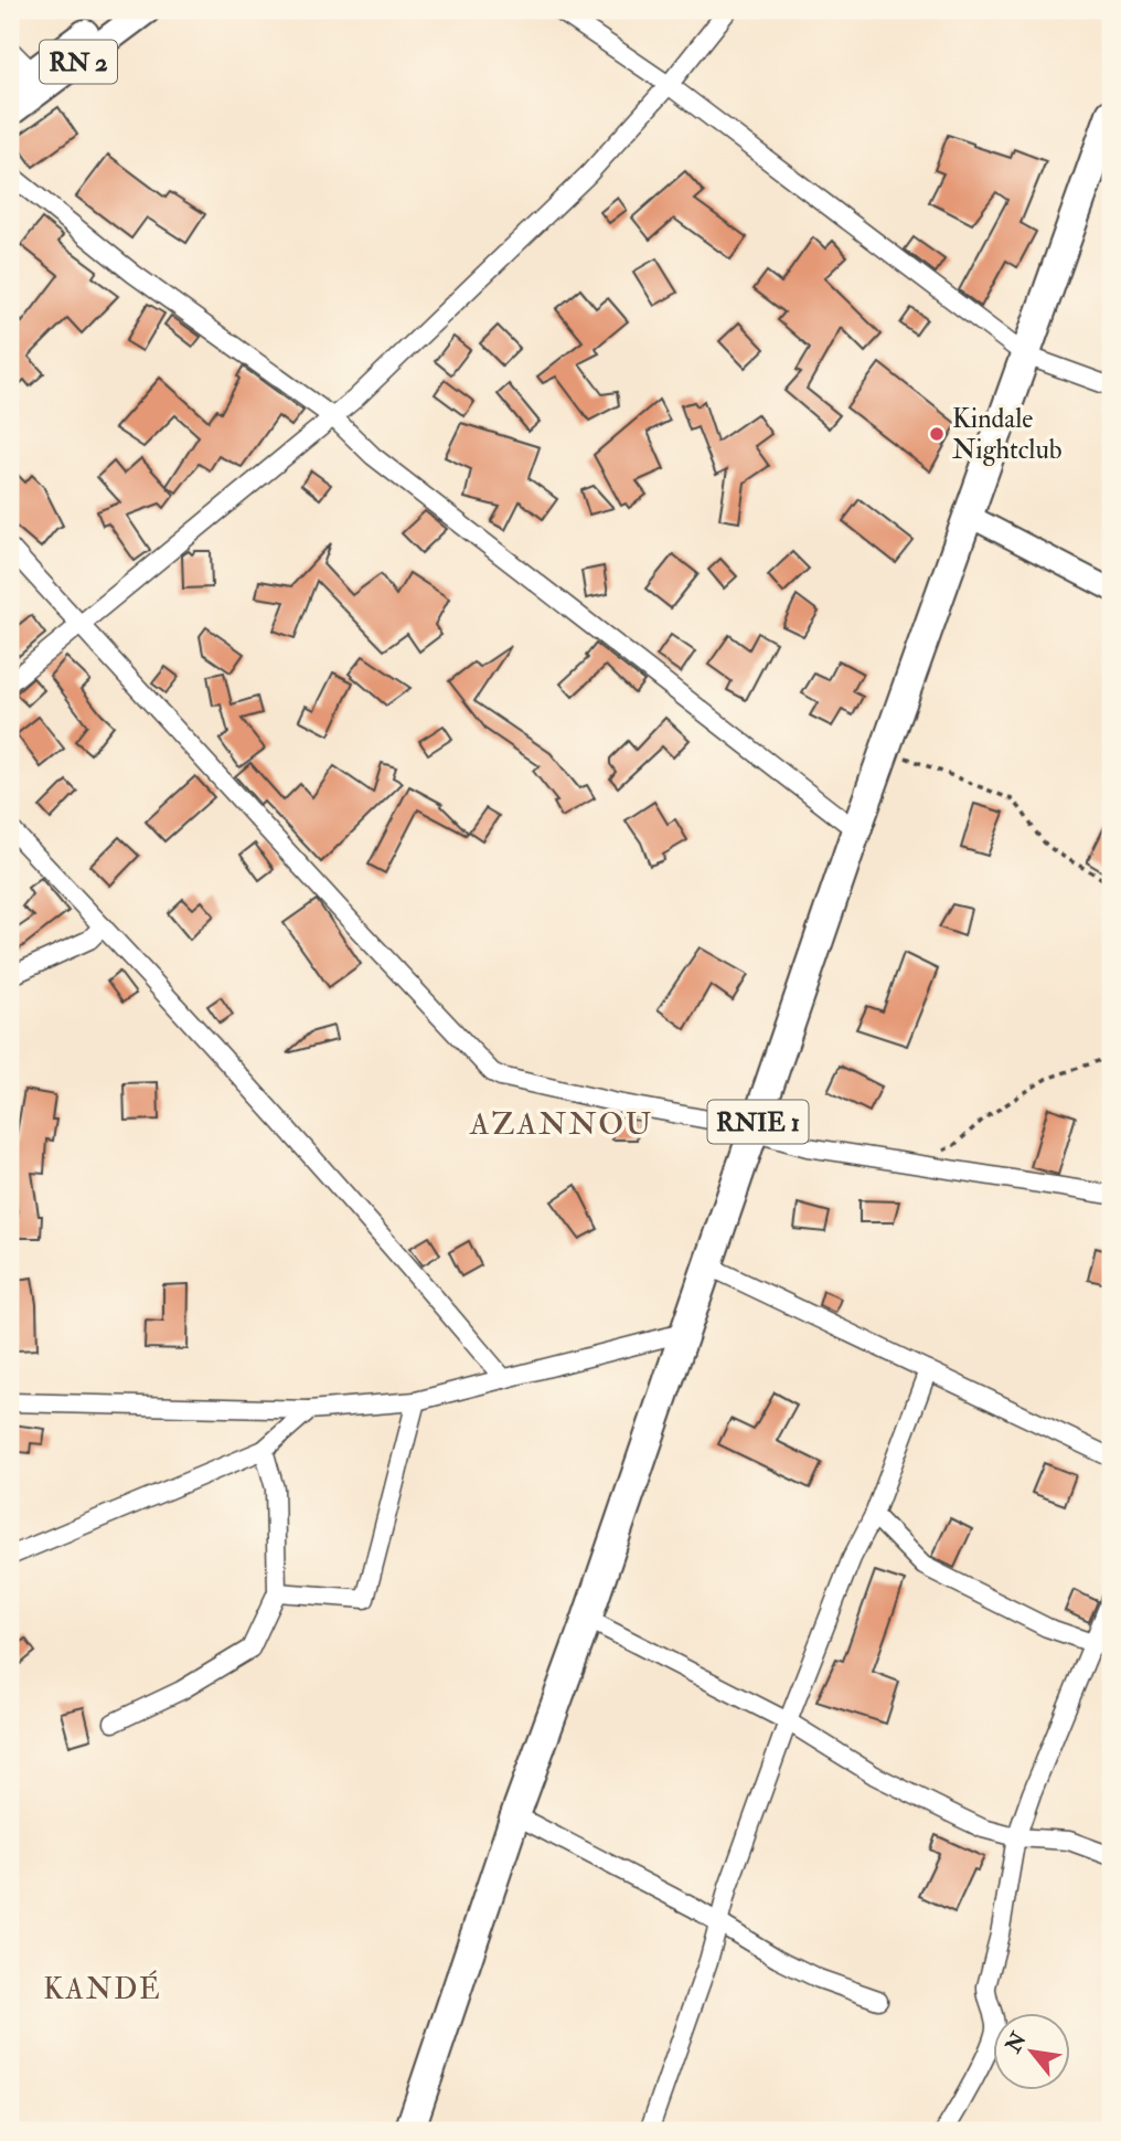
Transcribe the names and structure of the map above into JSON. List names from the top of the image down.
{
  "streets": {
    "highway": ["RNIE 1"],
    "main road": ["RN 2"]
  },
  "districts": ["AZANNOU", "KANDÉ"],
  "places": ["Kindale Nightclub"],
  "north": "top left"
}
